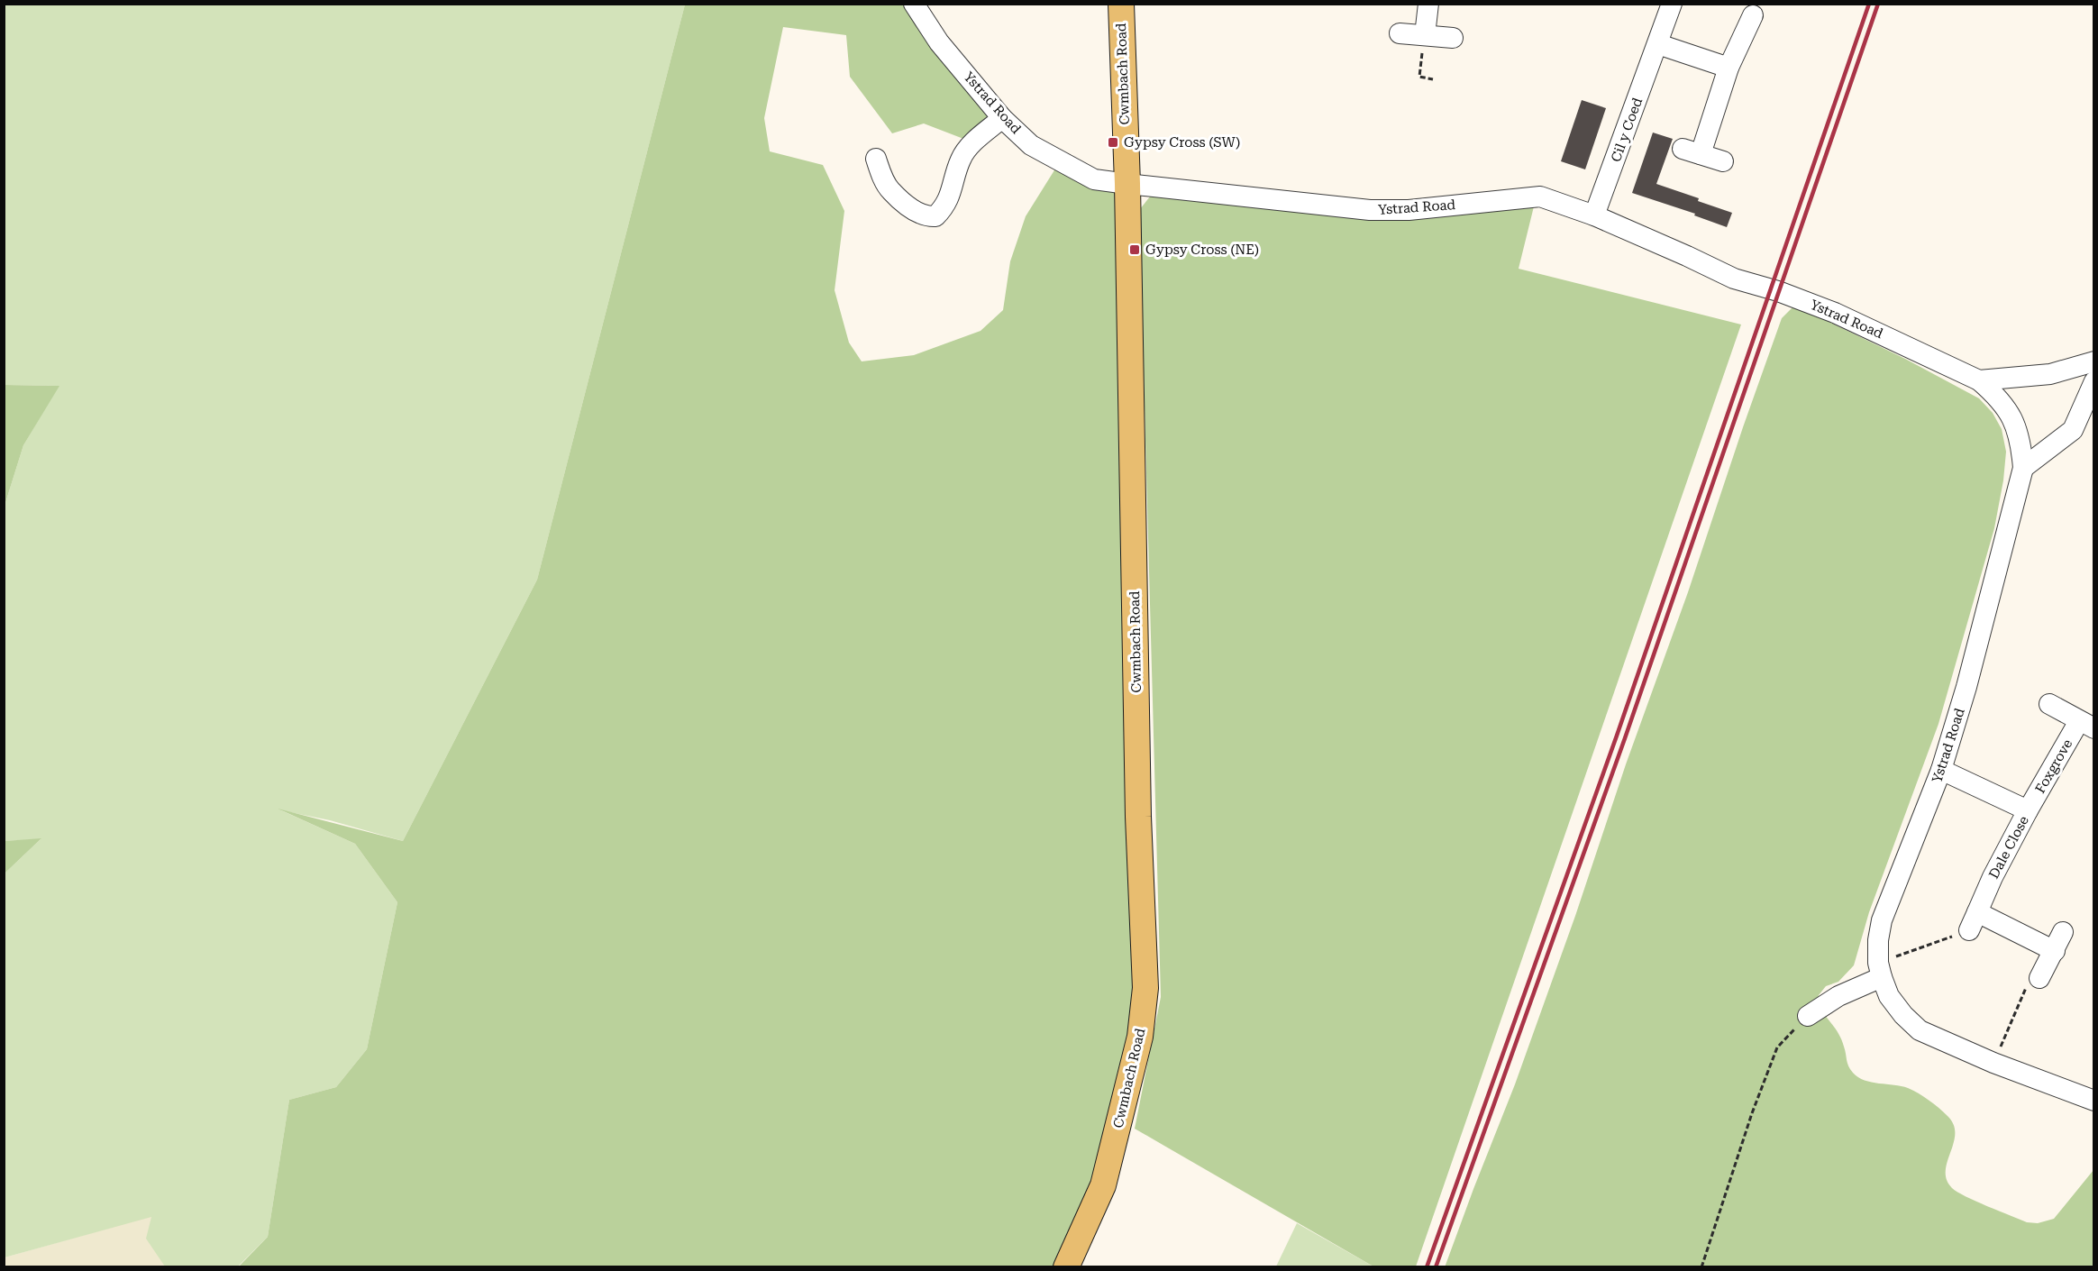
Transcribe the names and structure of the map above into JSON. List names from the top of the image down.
{
  "streets": {
    "main road": ["Cwmbach Road"],
    "street": [
      "Ystrad Road",
      "Cil y Coed",
      "Foxgrove",
      "Dale Close"
    ]
  },
  "crossings": [
    ["Cwmbach Road", "Ystrad Road"],
    ["Ystrad Road", "Cil y Coed"],
    ["Ystrad Road", "Dale Close"],
    ["Foxgrove", "Dale Close"]
  ],
  "places": {
    "transit": ["Gypsy Cross (SW)", "Gypsy Cross (NE)"]
  }
}
